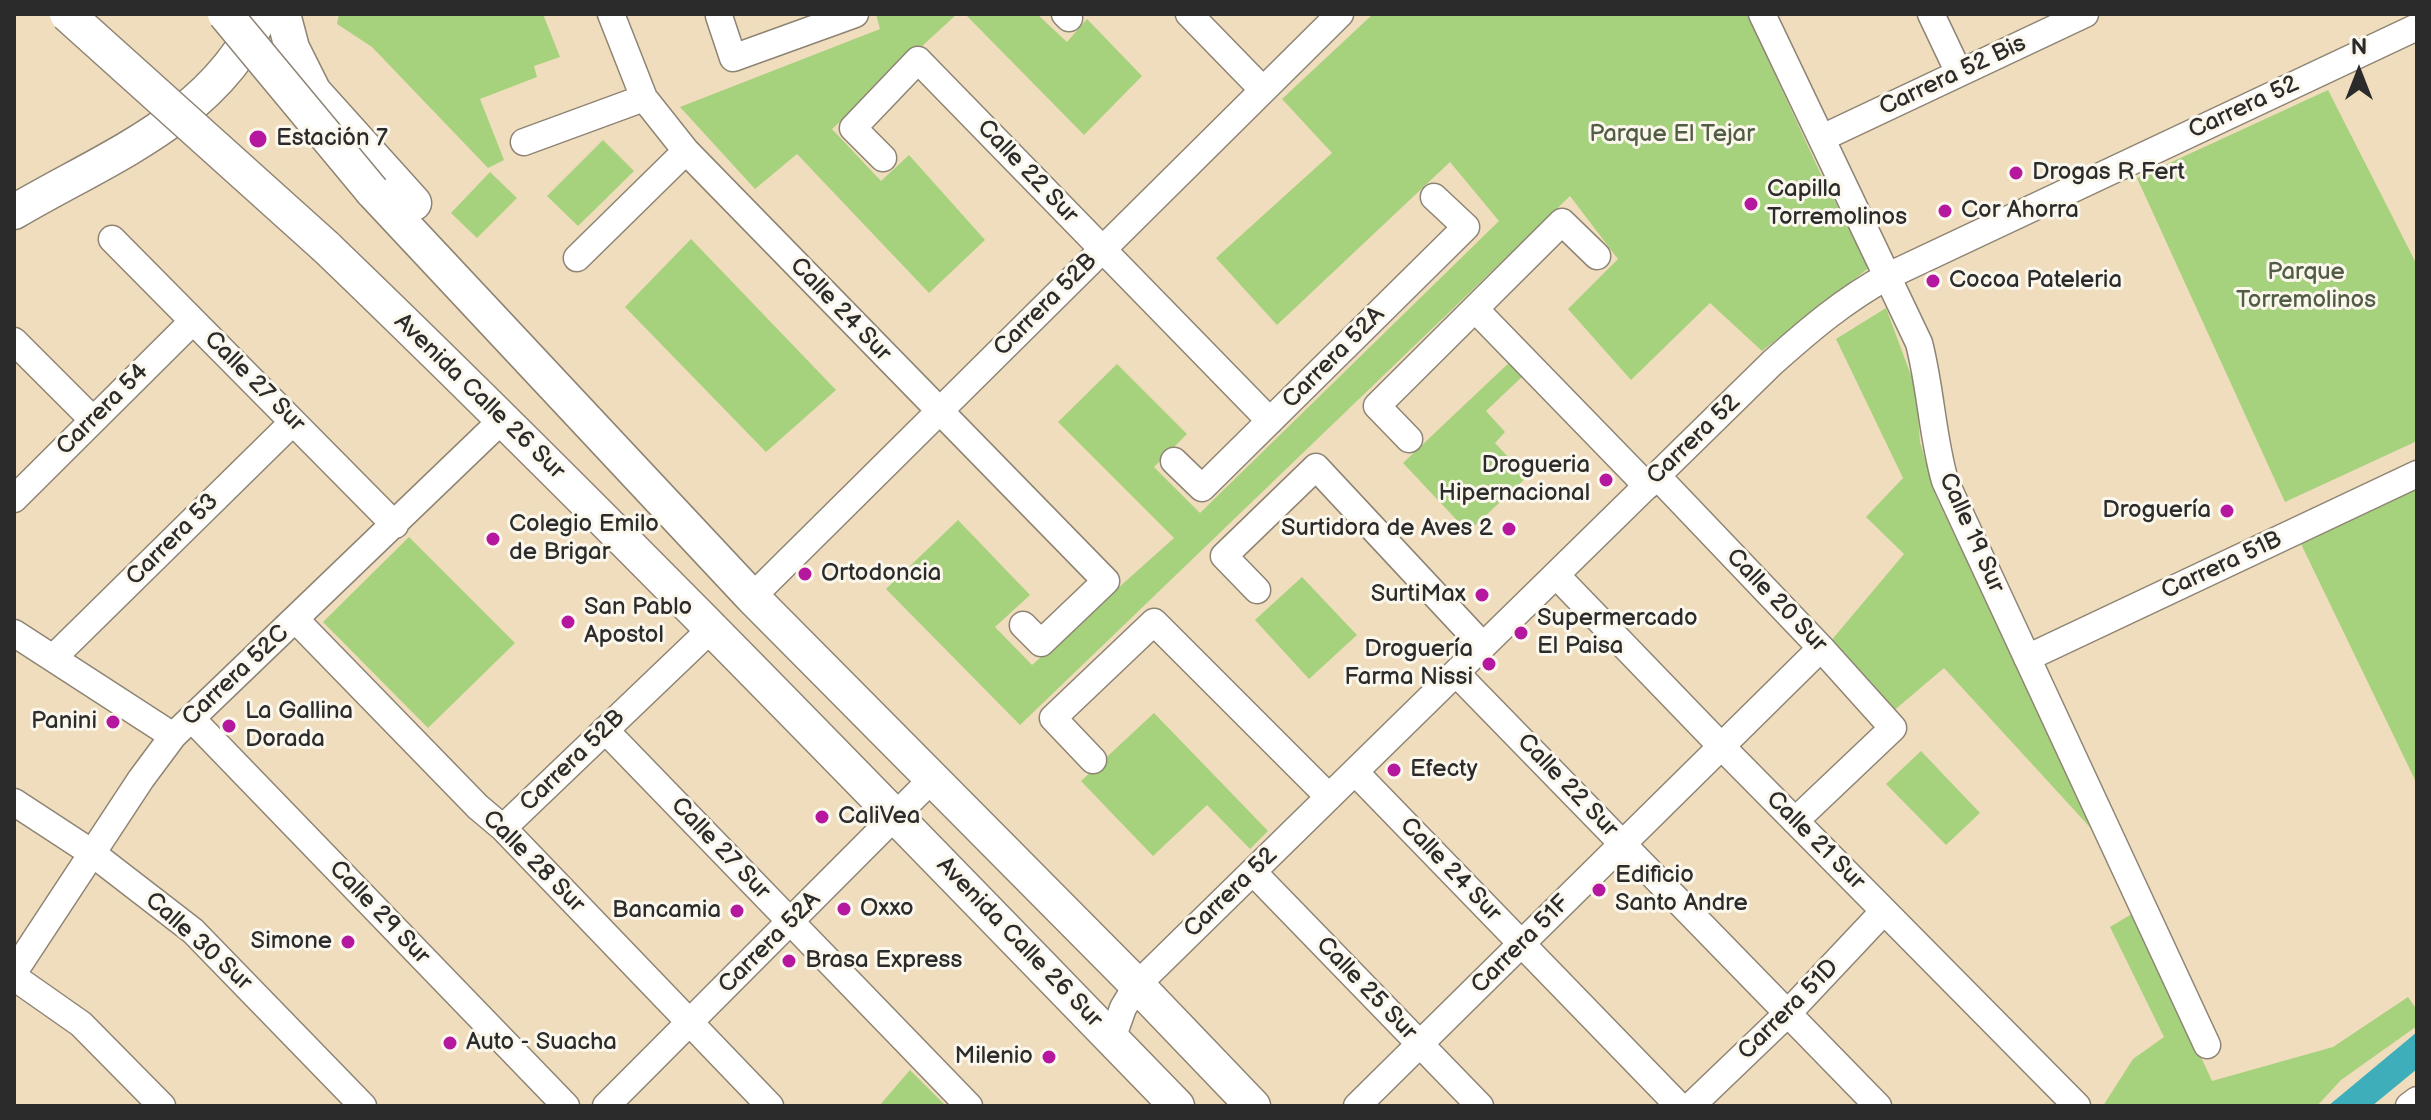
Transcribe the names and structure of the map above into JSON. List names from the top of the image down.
{
  "streets": {
    "main road": ["Avenida Calle 26 Sur"],
    "street": [
      "Carrera 52 Bis",
      "Carrera 52",
      "Calle 22 Sur",
      "Carrera 52B",
      "Calle 24 Sur",
      "Carrera 52A",
      "Calle 27 Sur",
      "Carrera 54",
      "Calle 19 Sur",
      "Carrera 53",
      "Carrera 51B",
      "Calle 20 Sur",
      "Carrera 52C",
      "Calle 21 Sur",
      "Calle 28 Sur",
      "Calle 29 Sur",
      "Calle 30 Sur",
      "Carrera 51F",
      "Calle 25 Sur",
      "Carrera 51D"
    ]
  },
  "crossings": [
    ["Carrera 52 Bis", "Calle 19 Sur"],
    ["Carrera 52", "Calle 22 Sur"],
    ["Carrera 52", "Calle 24 Sur"],
    ["Carrera 52", "Avenida Calle 26 Sur"],
    ["Carrera 52", "Calle 19 Sur"],
    ["Carrera 52", "Calle 20 Sur"],
    ["Carrera 52", "Calle 21 Sur"],
    ["Carrera 52", "Calle 25 Sur"],
    ["Calle 22 Sur", "Carrera 52B"],
    ["Calle 22 Sur", "Carrera 52A"],
    ["Calle 22 Sur", "Carrera 51F"],
    ["Calle 22 Sur", "Carrera 51D"],
    ["Carrera 52B", "Calle 24 Sur"],
    ["Carrera 52B", "Calle 27 Sur"],
    ["Carrera 52B", "Avenida Calle 26 Sur"],
    ["Carrera 52B", "Calle 28 Sur"],
    ["Calle 24 Sur", "Carrera 51F"],
    ["Carrera 52A", "Calle 27 Sur"],
    ["Carrera 52A", "Avenida Calle 26 Sur"],
    ["Carrera 52A", "Calle 28 Sur"],
    ["Calle 27 Sur", "Carrera 54"],
    ["Calle 27 Sur", "Carrera 53"],
    ["Calle 27 Sur", "Carrera 52C"],
    ["Avenida Calle 26 Sur", "Carrera 52C"],
    ["Calle 19 Sur", "Carrera 51B"],
    ["Carrera 53", "Calle 29 Sur"],
    ["Calle 20 Sur", "Calle 21 Sur"],
    ["Calle 20 Sur", "Carrera 51F"],
    ["Carrera 52C", "Calle 28 Sur"],
    ["Carrera 52C", "Calle 29 Sur"],
    ["Carrera 52C", "Calle 30 Sur"],
    ["Calle 21 Sur", "Carrera 51F"],
    ["Calle 21 Sur", "Carrera 51D"],
    ["Carrera 51F", "Calle 25 Sur"]
  ],
  "parks": ["Parque El Tejar", "Parque Torremolinos"],
  "places": [
    "Estación 7",
    "Drogas R Fert",
    "Capilla Torremolinos",
    "Cor Ahorra",
    "Cocoa Pateleria",
    "Drogueria Hipernacional",
    "Droguería",
    "Surtidora de Aves 2",
    "Colegio Emilo de Brigar",
    "Ortodoncia",
    "SurtiMax",
    "San Pablo Apostol",
    "Supermercado El Paisa",
    "Droguería Farma Nissi",
    "Panini",
    "La Gallina Dorada",
    "Efecty",
    "CaliVea",
    "Edificio Santo Andre",
    "Oxxo",
    "Bancamia",
    "Simone",
    "Brasa Express",
    "Auto - Suacha",
    "Milenio"
  ],
  "north": "top"
}
